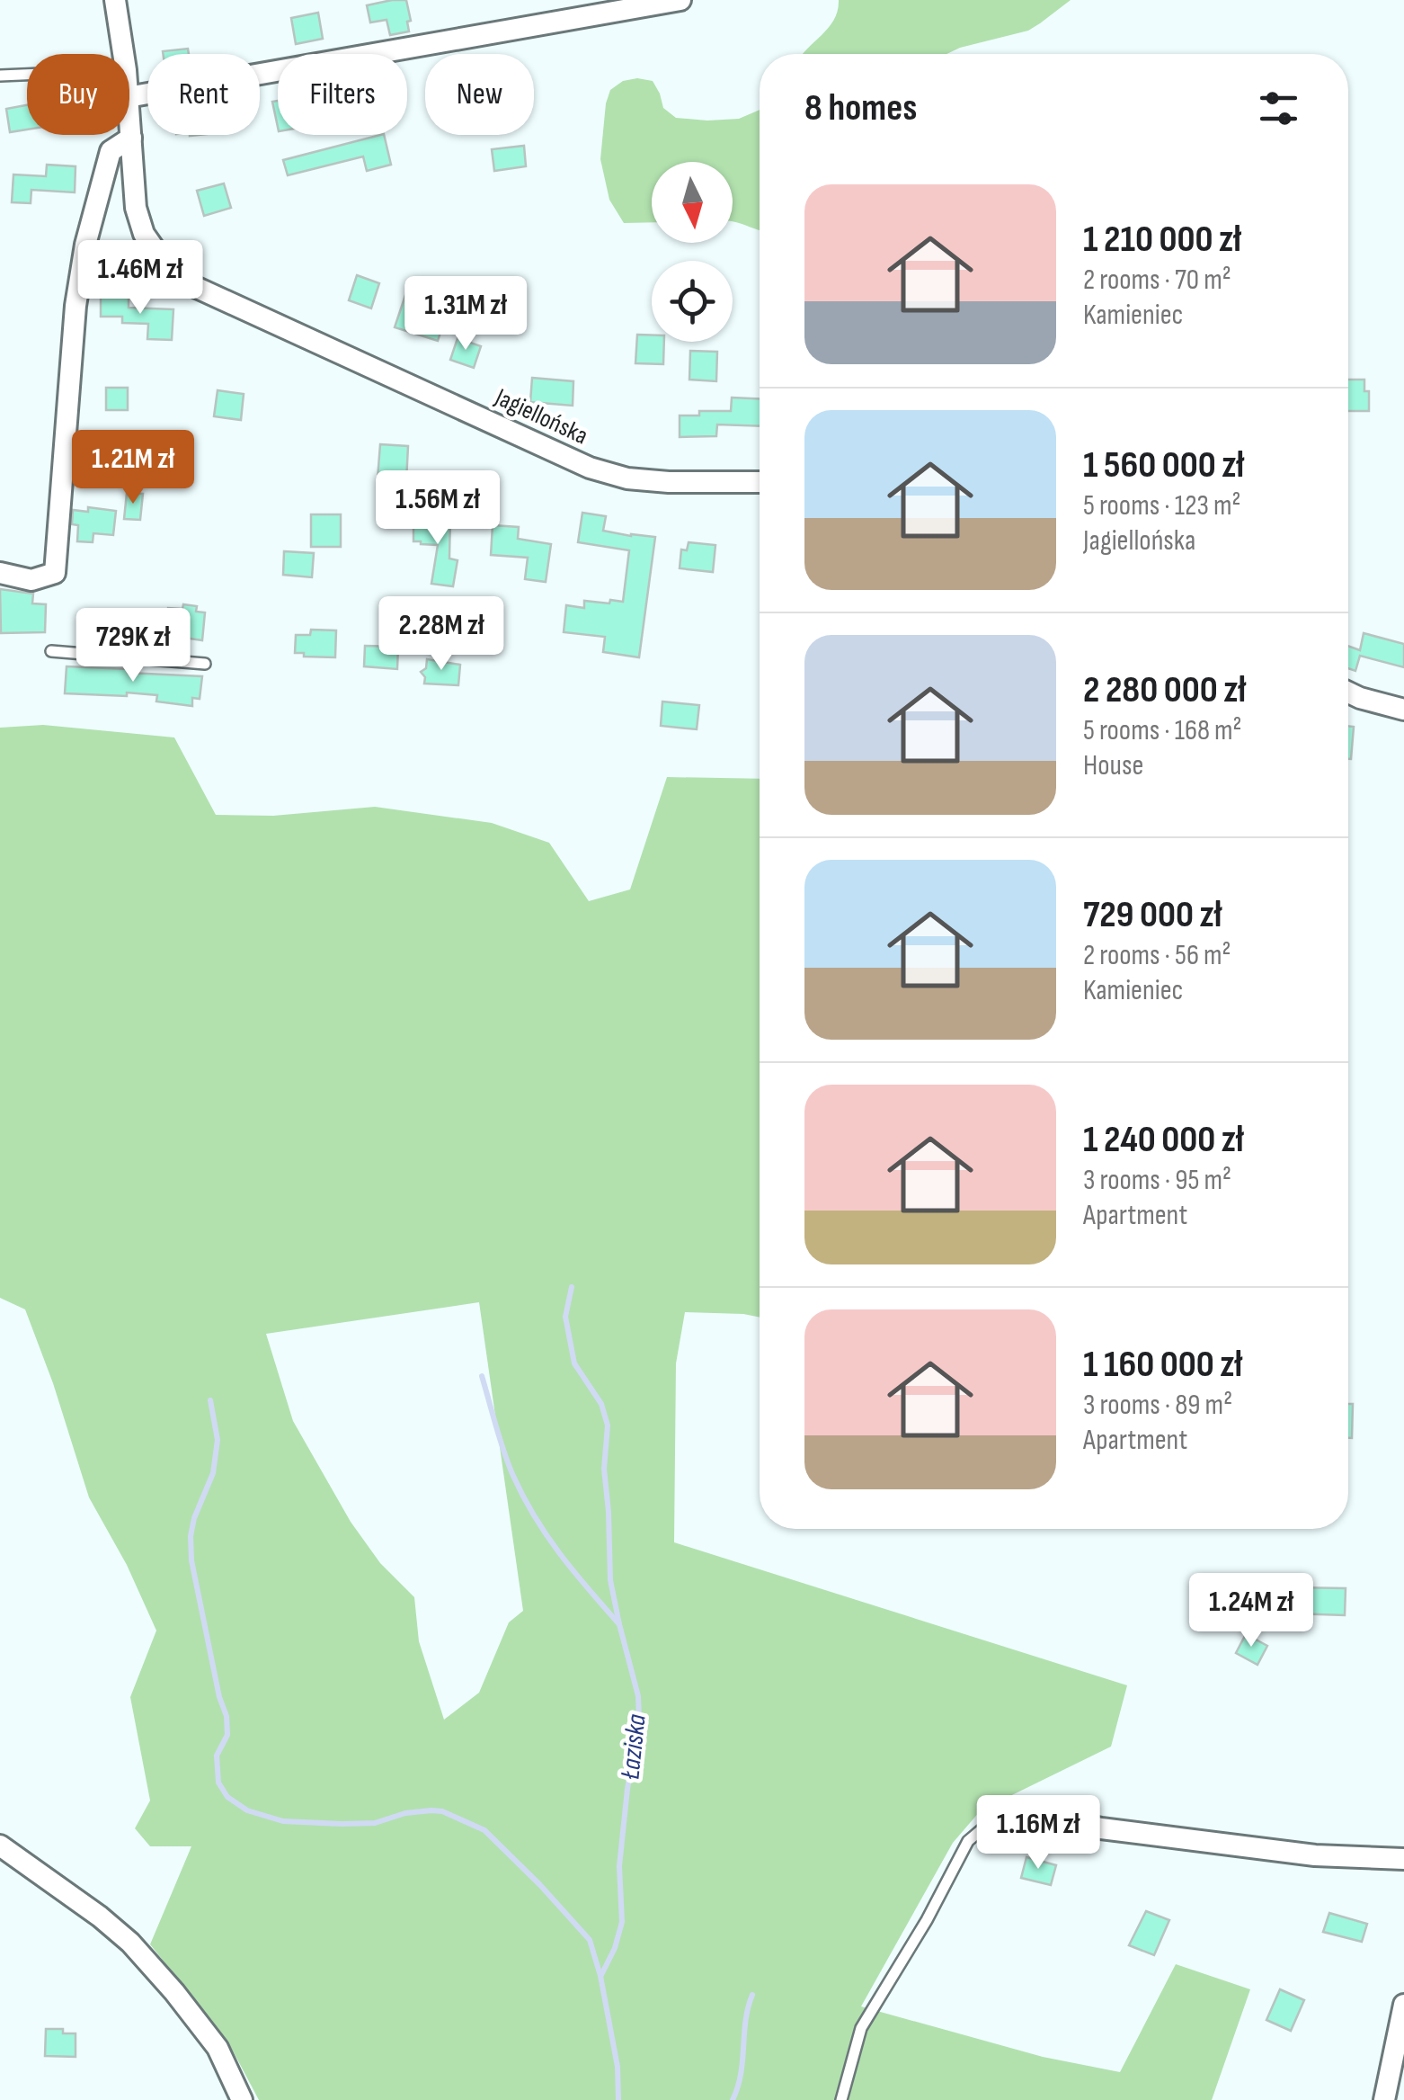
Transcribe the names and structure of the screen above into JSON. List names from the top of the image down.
{
  "streets": {
    "street": ["Jagiellońska"]
  },
  "water": ["Łaziska"],
  "north": "bottom",
  "page": {
    "chip": [
      "Buy",
      "Rent",
      "Filters",
      "New"
    ],
    "heading": "8 homes",
    "list": [
      {
        "name": "1 210 000 zł",
        "note": "2 rooms · 70 m² · Kamieniec"
      },
      {
        "name": "1 560 000 zł",
        "note": "5 rooms · 123 m² · Jagiellońska"
      },
      {
        "name": "2 280 000 zł",
        "note": "5 rooms · 168 m² · House"
      },
      {
        "name": "729 000 zł",
        "note": "2 rooms · 56 m² · Kamieniec"
      },
      {
        "name": "1 240 000 zł",
        "note": "3 rooms · 95 m² · Apartment"
      },
      {
        "name": "1 160 000 zł",
        "note": "3 rooms · 89 m² · Apartment"
      }
    ],
    "price": [
      "1.46M zł",
      "1.31M zł",
      "1.21M zł",
      "1.56M zł",
      "2.28M zł",
      "729K zł",
      "1.24M zł",
      "1.16M zł"
    ]
  }
}
